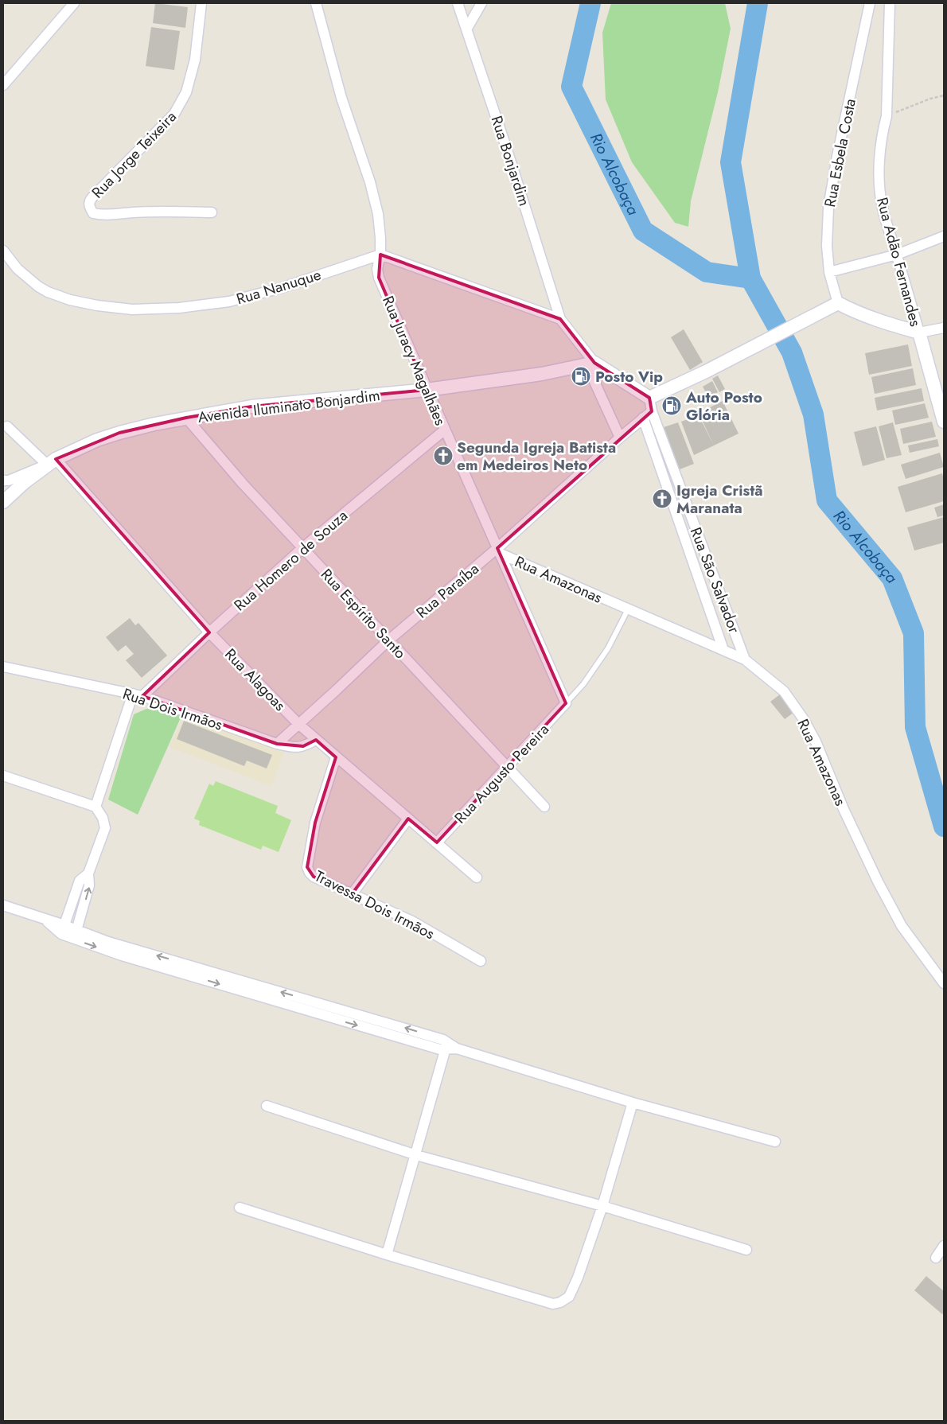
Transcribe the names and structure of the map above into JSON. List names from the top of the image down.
{
  "streets": {
    "street": [
      "Rua Esbela Costa",
      "Rua Jorge Teixeira",
      "Rua Bonjardim",
      "Rua Adão Fernandes",
      "Rua Nanuque",
      "Rua Juracy Magalhães",
      "Avenida Iluminato Bonjardim",
      "Rua Homero de Souza",
      "Rua Amazonas",
      "Rua São Salvador",
      "Rua Paraíba",
      "Rua Espírito Santo",
      "Rua Alagoas",
      "Rua Dois Irmãos",
      "Rua Augusto Pereira",
      "Travessa Dois Irmãos"
    ]
  },
  "crossings": [
    ["Rua Nanuque", "Rua Juracy Magalhães"],
    ["Rua Juracy Magalhães", "Avenida Iluminato Bonjardim"],
    ["Rua Juracy Magalhães", "Rua Homero de Souza"],
    ["Rua Juracy Magalhães", "Rua Amazonas"],
    ["Rua Juracy Magalhães", "Rua Paraíba"],
    ["Rua Juracy Magalhães", "Rua Augusto Pereira"],
    ["Avenida Iluminato Bonjardim", "Rua Espírito Santo"],
    ["Avenida Iluminato Bonjardim", "Rua Alagoas"],
    ["Rua Homero de Souza", "Rua Espírito Santo"],
    ["Rua Homero de Souza", "Rua Alagoas"],
    ["Rua Homero de Souza", "Rua Dois Irmãos"],
    ["Rua Amazonas", "Rua São Salvador"],
    ["Rua Amazonas", "Rua Paraíba"],
    ["Rua São Salvador", "Rua Paraíba"],
    ["Rua Paraíba", "Rua Espírito Santo"],
    ["Rua Paraíba", "Rua Alagoas"],
    ["Rua Paraíba", "Rua Dois Irmãos"],
    ["Rua Espírito Santo", "Rua Augusto Pereira"],
    ["Rua Alagoas", "Rua Dois Irmãos"],
    ["Rua Alagoas", "Rua Augusto Pereira"],
    ["Rua Alagoas", "Travessa Dois Irmãos"]
  ],
  "water": ["Rio Alcobaça"],
  "places": {
    "fuel station": ["Posto Vip", "Auto Posto Glória"],
    "church": ["Segunda Igreja Batista em Medeiros Neto", "Igreja Cristã Maranata"]
  }
}
